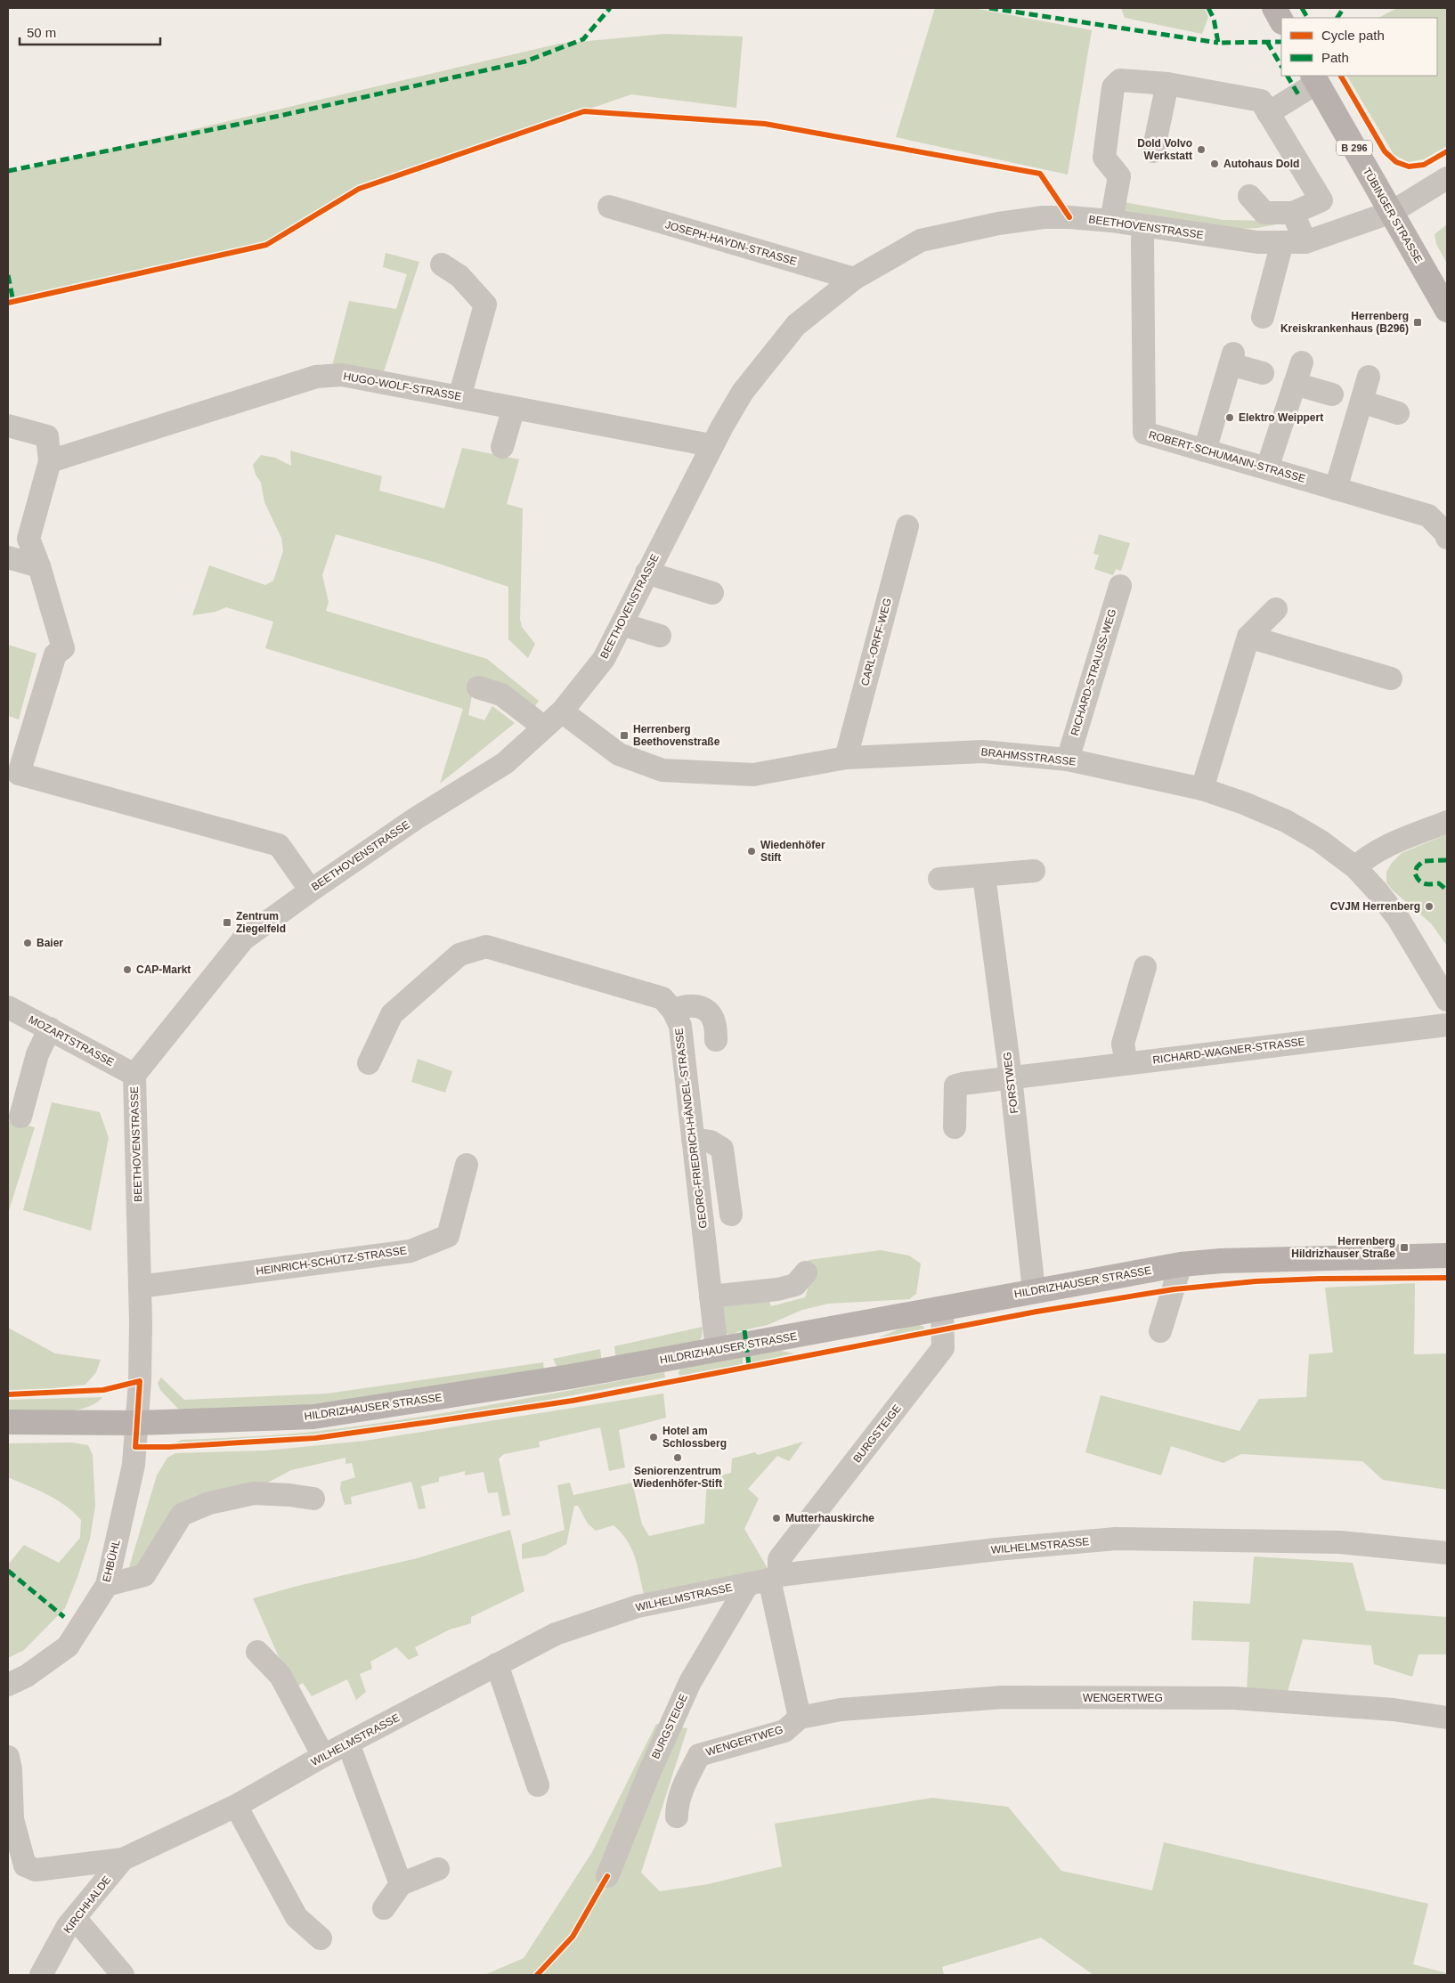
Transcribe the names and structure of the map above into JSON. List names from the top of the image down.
{
  "streets": {
    "main road": ["B 296", "TÜBINGER STRASSE", "HILDRIZHAUSER STRASSE"],
    "street": [
      "BEETHOVENSTRASSE",
      "JOSEPH-HAYDN-STRASSE",
      "HUGO-WOLF-STRASSE",
      "ROBERT-SCHUMANN-STRASSE",
      "CARL-ORFF-WEG",
      "RICHARD-STRAUSS-WEG",
      "BRAHMSSTRASSE",
      "MOZARTSTRASSE",
      "RICHARD-WAGNER-STRASSE",
      "FORSTWEG",
      "GEORG-FRIEDRICH-HÄNDEL-STRASSE",
      "HEINRICH-SCHÜTZ-STRASSE",
      "BURGSTEIGE",
      "WILHELMSTRASSE",
      "EHBÜHL",
      "WENGERTWEG",
      "KIRCHHALDE"
    ]
  },
  "crossings": [
    ["TÜBINGER STRASSE", "BEETHOVENSTRASSE"],
    ["BEETHOVENSTRASSE", "JOSEPH-HAYDN-STRASSE"],
    ["BEETHOVENSTRASSE", "HUGO-WOLF-STRASSE"],
    ["BEETHOVENSTRASSE", "ROBERT-SCHUMANN-STRASSE"],
    ["BEETHOVENSTRASSE", "BRAHMSSTRASSE"],
    ["BEETHOVENSTRASSE", "MOZARTSTRASSE"],
    ["BEETHOVENSTRASSE", "HEINRICH-SCHÜTZ-STRASSE"],
    ["BEETHOVENSTRASSE", "HILDRIZHAUSER STRASSE"],
    ["BEETHOVENSTRASSE", "EHBÜHL"],
    ["CARL-ORFF-WEG", "BRAHMSSTRASSE"],
    ["RICHARD-STRAUSS-WEG", "BRAHMSSTRASSE"],
    ["RICHARD-WAGNER-STRASSE", "FORSTWEG"],
    ["FORSTWEG", "HILDRIZHAUSER STRASSE"],
    ["GEORG-FRIEDRICH-HÄNDEL-STRASSE", "HILDRIZHAUSER STRASSE"],
    ["HILDRIZHAUSER STRASSE", "BURGSTEIGE"],
    ["HILDRIZHAUSER STRASSE", "EHBÜHL"],
    ["BURGSTEIGE", "WILHELMSTRASSE"],
    ["WILHELMSTRASSE", "KIRCHHALDE"]
  ],
  "places": {
    "other": [
      "Dold Volvo Werkstatt",
      "Autohaus Dold",
      "Elektro Weippert",
      "Wiedenhöfer Stift",
      "CVJM Herrenberg",
      "Baier",
      "CAP-Markt",
      "Hotel am Schlossberg",
      "Seniorenzentrum Wiedenhöfer-Stift",
      "Mutterhauskirche"
    ],
    "transit": [
      "Herrenberg Kreiskrankenhaus (B296)",
      "Herrenberg Beethovenstraße",
      "Zentrum Ziegelfeld",
      "Herrenberg Hildrizhauser Straße"
    ]
  },
  "legend": ["Cycle path", "Path"],
  "scale_bar": "50 m"
}
